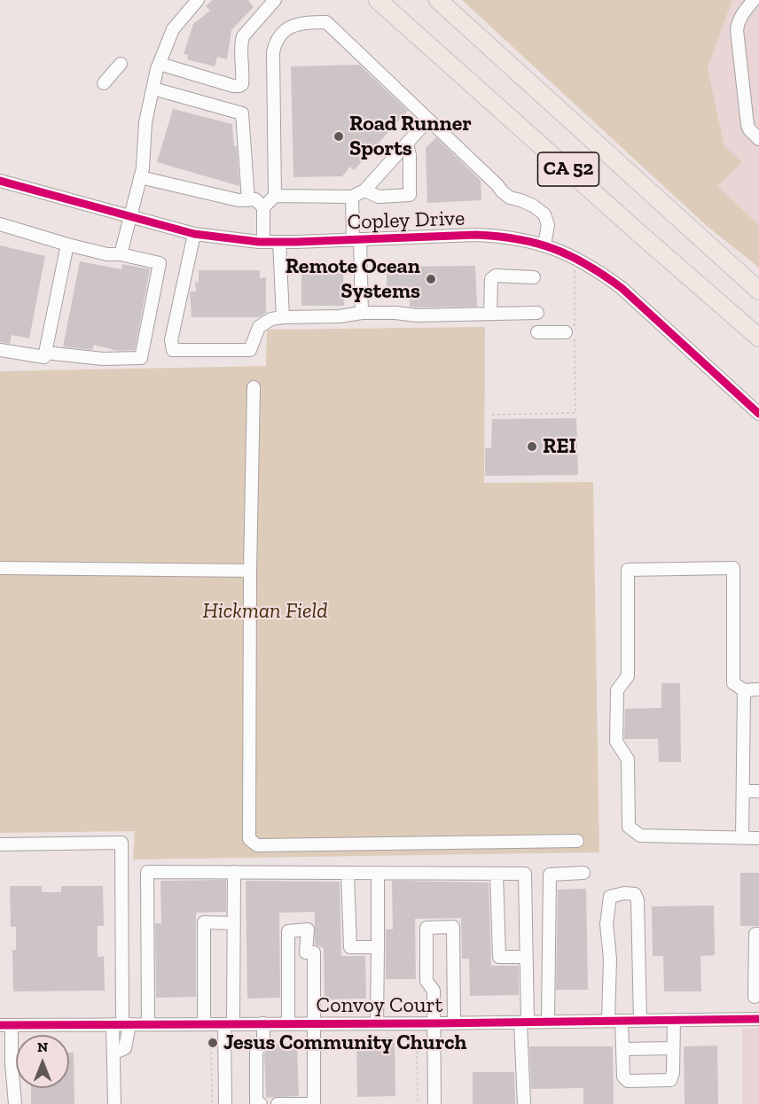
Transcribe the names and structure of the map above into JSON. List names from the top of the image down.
{
  "streets": {
    "highway": ["CA 52"],
    "street": ["Copley Drive", "Convoy Court"]
  },
  "parks": ["Hickman Field"],
  "places": [
    "Road Runner Sports",
    "Remote Ocean Systems",
    "REI",
    "Jesus Community Church"
  ],
  "north": "top"
}
